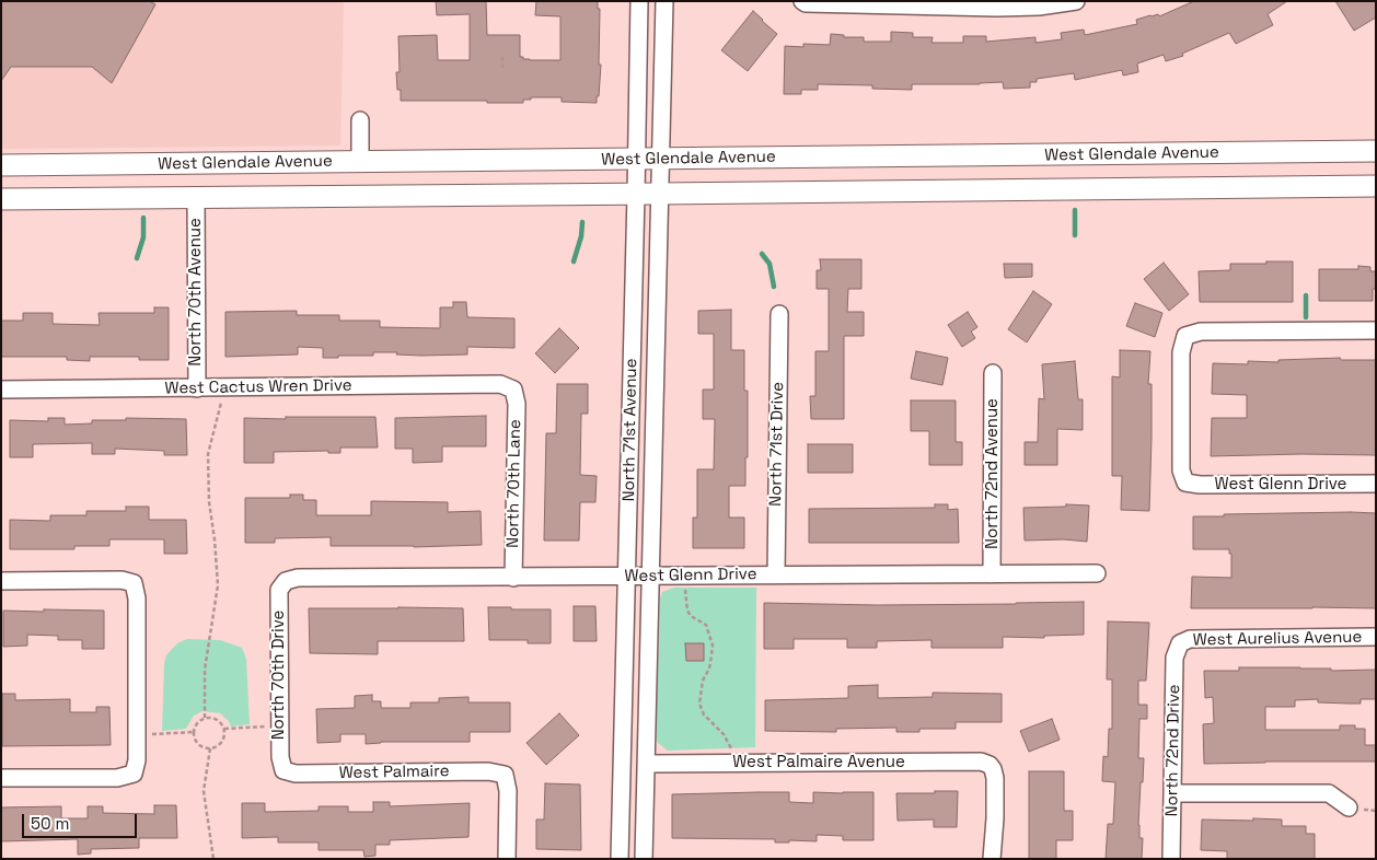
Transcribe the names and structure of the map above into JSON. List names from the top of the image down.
{
  "streets": {
    "main road": ["West Glendale Avenue"],
    "street": [
      "North 70th Avenue",
      "West Cactus Wren Drive",
      "North 71st Avenue",
      "North 71st Drive",
      "North 72nd Avenue",
      "North 70th Lane",
      "West Glenn Drive",
      "West Aurelius Avenue",
      "North 70th Drive",
      "North 72nd Drive",
      "West Palmaire Avenue",
      "West Palmaire"
    ]
  },
  "crossings": [
    ["West Glendale Avenue", "North 70th Avenue"],
    ["West Glendale Avenue", "North 71st Avenue"],
    ["North 70th Avenue", "West Cactus Wren Drive"],
    ["West Cactus Wren Drive", "North 70th Lane"],
    ["North 71st Avenue", "West Glenn Drive"],
    ["North 71st Avenue", "West Palmaire Avenue"],
    ["North 71st Drive", "West Glenn Drive"],
    ["North 72nd Avenue", "West Glenn Drive"],
    ["North 70th Lane", "West Glenn Drive"],
    ["West Glenn Drive", "North 70th Drive"],
    ["West Aurelius Avenue", "North 72nd Drive"],
    ["North 70th Drive", "West Palmaire"]
  ],
  "scale_bar": "50 m"
}
